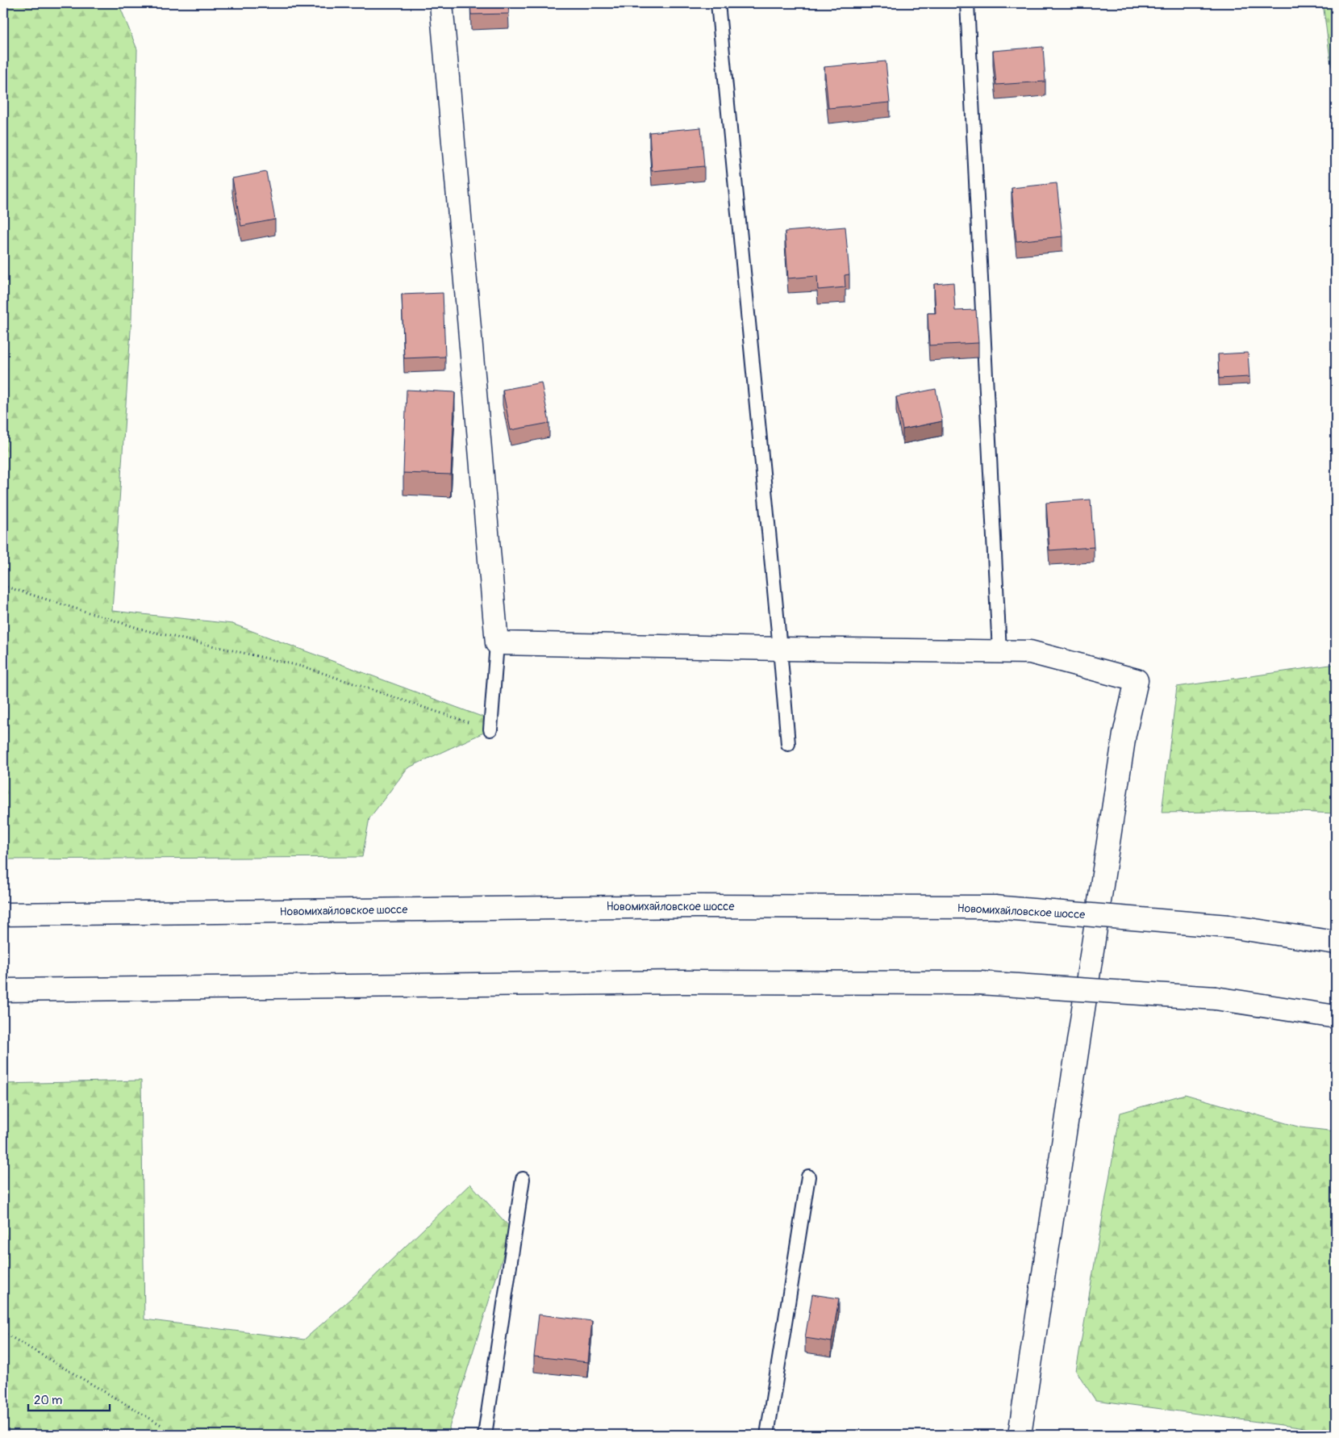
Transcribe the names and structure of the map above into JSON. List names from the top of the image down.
{
  "streets": {
    "main road": ["Новомихайловское шоссе"]
  },
  "scale_bar": "20 m"
}
